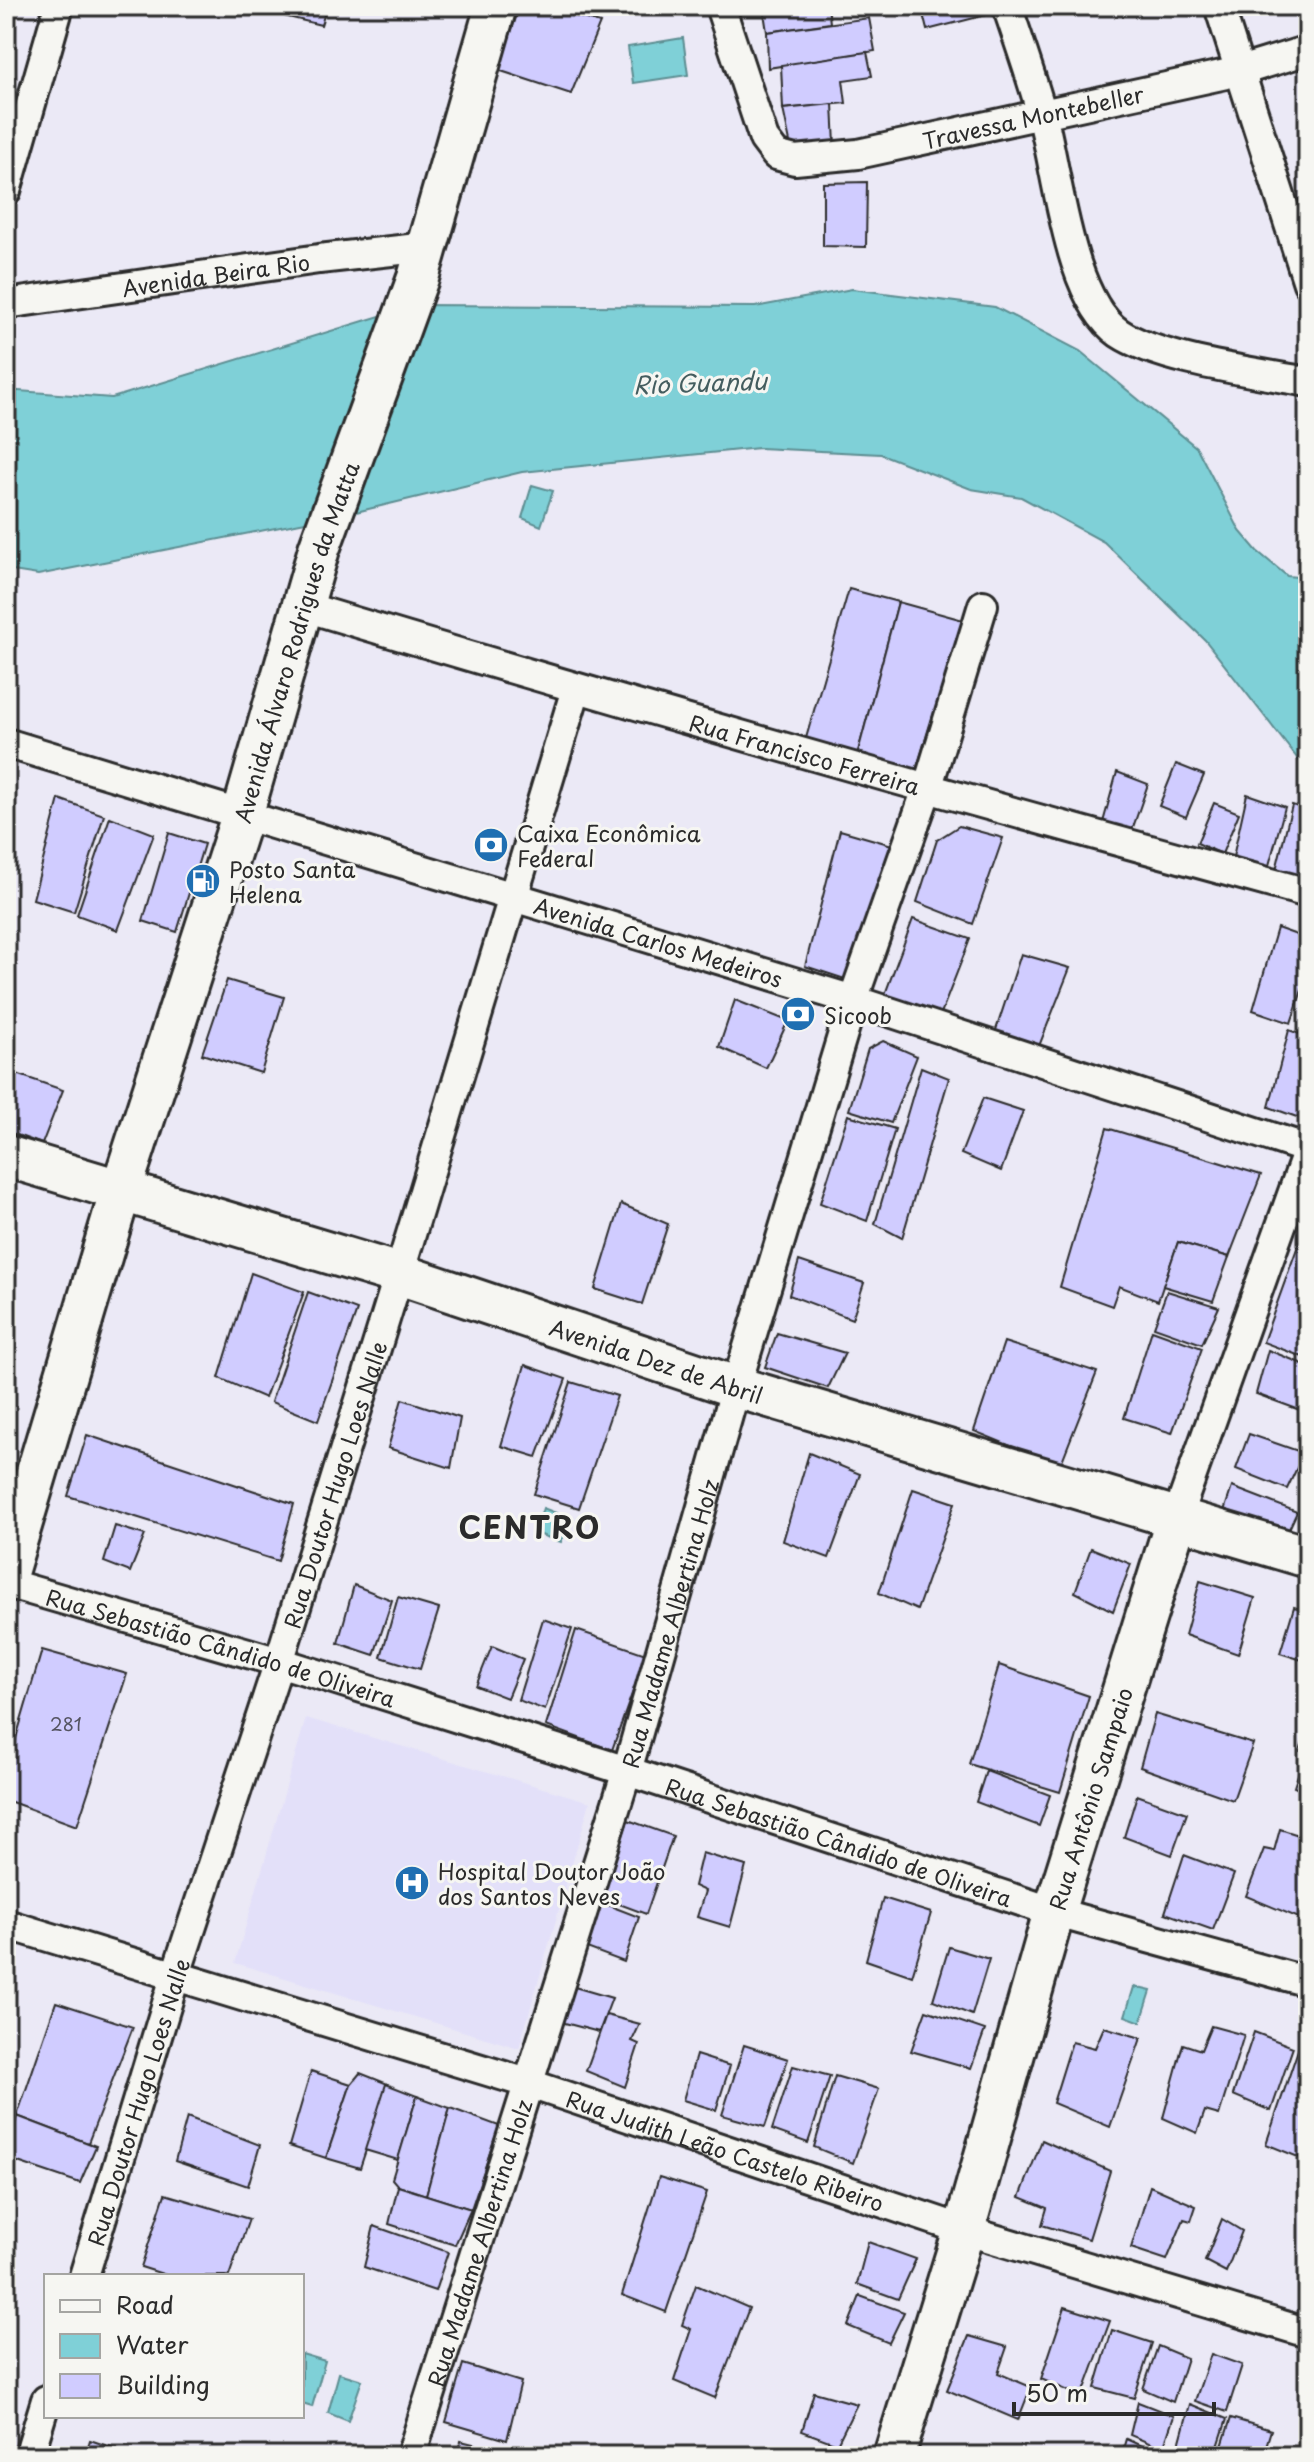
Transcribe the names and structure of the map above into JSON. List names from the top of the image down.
{
  "streets": {
    "street": [
      "Travessa Montebeller",
      "Avenida Beira Rio",
      "Avenida Álvaro Rodrigues da Matta",
      "Rua Francisco Ferreira",
      "Avenida Carlos Medeiros",
      "Avenida Dez de Abril",
      "Rua Doutor Hugo Loes Nalle",
      "Rua Madame Albertina Holz",
      "Rua Sebastião Cândido de Oliveira",
      "Rua Antônio Sampaio",
      "Rua Judith Leão Castelo Ribeiro"
    ]
  },
  "crossings": [
    ["Avenida Beira Rio", "Avenida Álvaro Rodrigues da Matta"],
    ["Avenida Álvaro Rodrigues da Matta", "Rua Francisco Ferreira"],
    ["Avenida Álvaro Rodrigues da Matta", "Avenida Carlos Medeiros"],
    ["Avenida Álvaro Rodrigues da Matta", "Avenida Dez de Abril"],
    ["Rua Francisco Ferreira", "Rua Doutor Hugo Loes Nalle"],
    ["Rua Francisco Ferreira", "Rua Madame Albertina Holz"],
    ["Avenida Carlos Medeiros", "Rua Doutor Hugo Loes Nalle"],
    ["Avenida Carlos Medeiros", "Rua Madame Albertina Holz"],
    ["Avenida Carlos Medeiros", "Rua Antônio Sampaio"],
    ["Avenida Dez de Abril", "Rua Doutor Hugo Loes Nalle"],
    ["Avenida Dez de Abril", "Rua Madame Albertina Holz"],
    ["Avenida Dez de Abril", "Rua Antônio Sampaio"],
    ["Rua Doutor Hugo Loes Nalle", "Rua Sebastião Cândido de Oliveira"],
    ["Rua Doutor Hugo Loes Nalle", "Rua Judith Leão Castelo Ribeiro"],
    ["Rua Madame Albertina Holz", "Rua Sebastião Cândido de Oliveira"],
    ["Rua Madame Albertina Holz", "Rua Judith Leão Castelo Ribeiro"],
    ["Rua Sebastião Cândido de Oliveira", "Rua Antônio Sampaio"],
    ["Rua Antônio Sampaio", "Rua Judith Leão Castelo Ribeiro"]
  ],
  "districts": ["CENTRO"],
  "water": ["Rio Guandu"],
  "places": {
    "bank": ["Caixa Econômica Federal", "Sicoob"],
    "fuel station": ["Posto Santa Helena"],
    "hospital": ["Hospital Doutor João dos Santos Neves"]
  },
  "house_numbers": ["281"],
  "legend": ["Road", "Water", "Building"],
  "scale_bar": "50 m"
}
